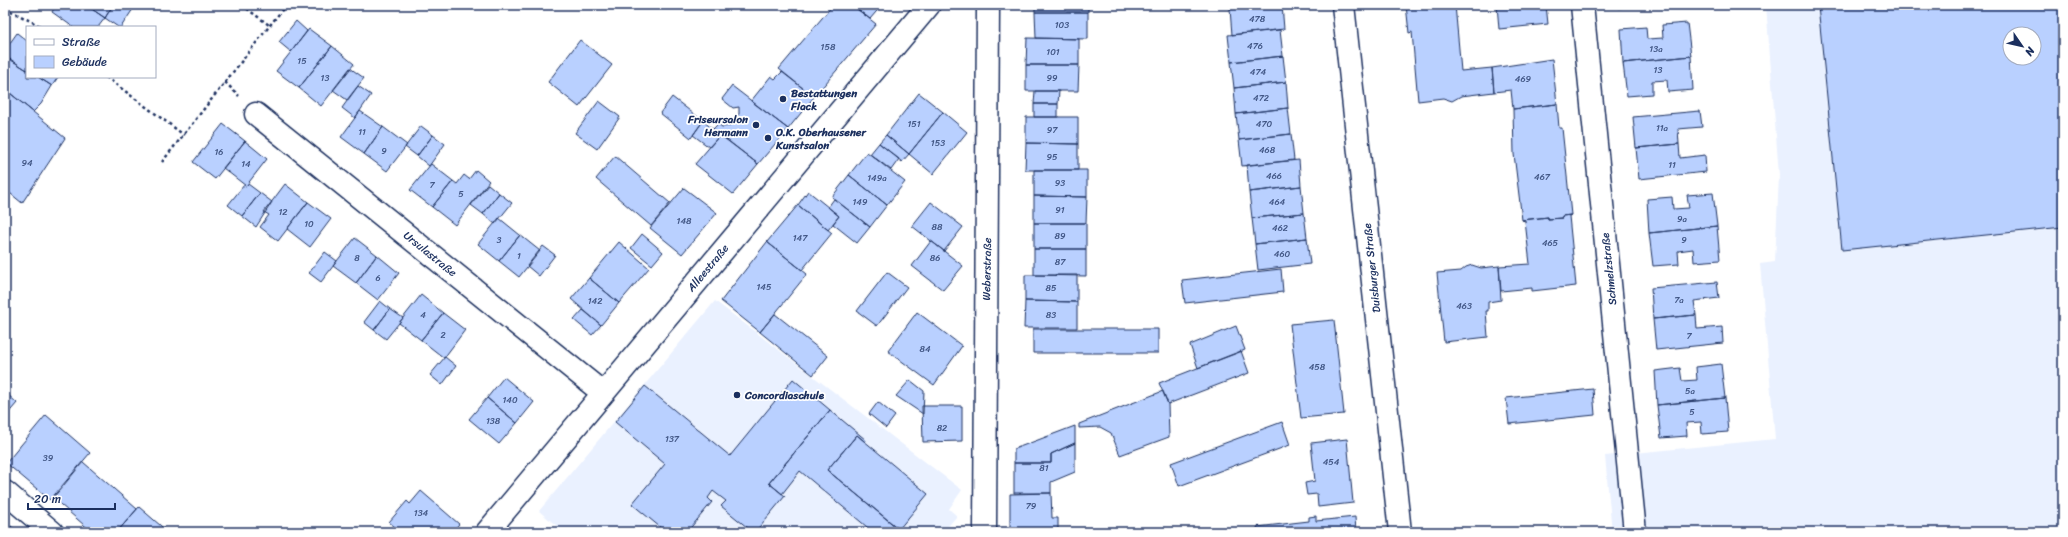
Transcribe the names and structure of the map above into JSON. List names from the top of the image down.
{
  "streets": {
    "street": [
      "Ursulastraße",
      "Alleestraße",
      "Duisburger Straße",
      "Weberstraße",
      "Schmelzstraße"
    ]
  },
  "crossings": [
    ["Ursulastraße", "Alleestraße"]
  ],
  "places": [
    "Bestattungen Flack",
    "Friseursalon Hermann",
    "O.K. Oberhausener Kunstsalon",
    "Concordiaschule"
  ],
  "house_numbers": [
    "478",
    "103",
    "476",
    "158",
    "13a",
    "101",
    "15",
    "13",
    "474",
    "13",
    "99",
    "469",
    "472",
    "151",
    "470",
    "11a",
    "97",
    "11",
    "153",
    "468",
    "9",
    "16",
    "95",
    "94",
    "14",
    "11",
    "466",
    "467",
    "149a",
    "93",
    "7",
    "5",
    "149",
    "464",
    "91",
    "12",
    "9a",
    "148",
    "10",
    "88",
    "462",
    "89",
    "147",
    "3",
    "9",
    "465",
    "460",
    "1",
    "8",
    "86",
    "87",
    "6",
    "145",
    "85",
    "7a",
    "142",
    "463",
    "4",
    "83",
    "2",
    "7",
    "84",
    "458",
    "5a",
    "140",
    "5",
    "138",
    "82",
    "137",
    "39",
    "454",
    "81",
    "79",
    "134"
  ],
  "legend": ["Straße", "Gebäude"],
  "scale_bar": "20 m",
  "north": "bottom right"
}
